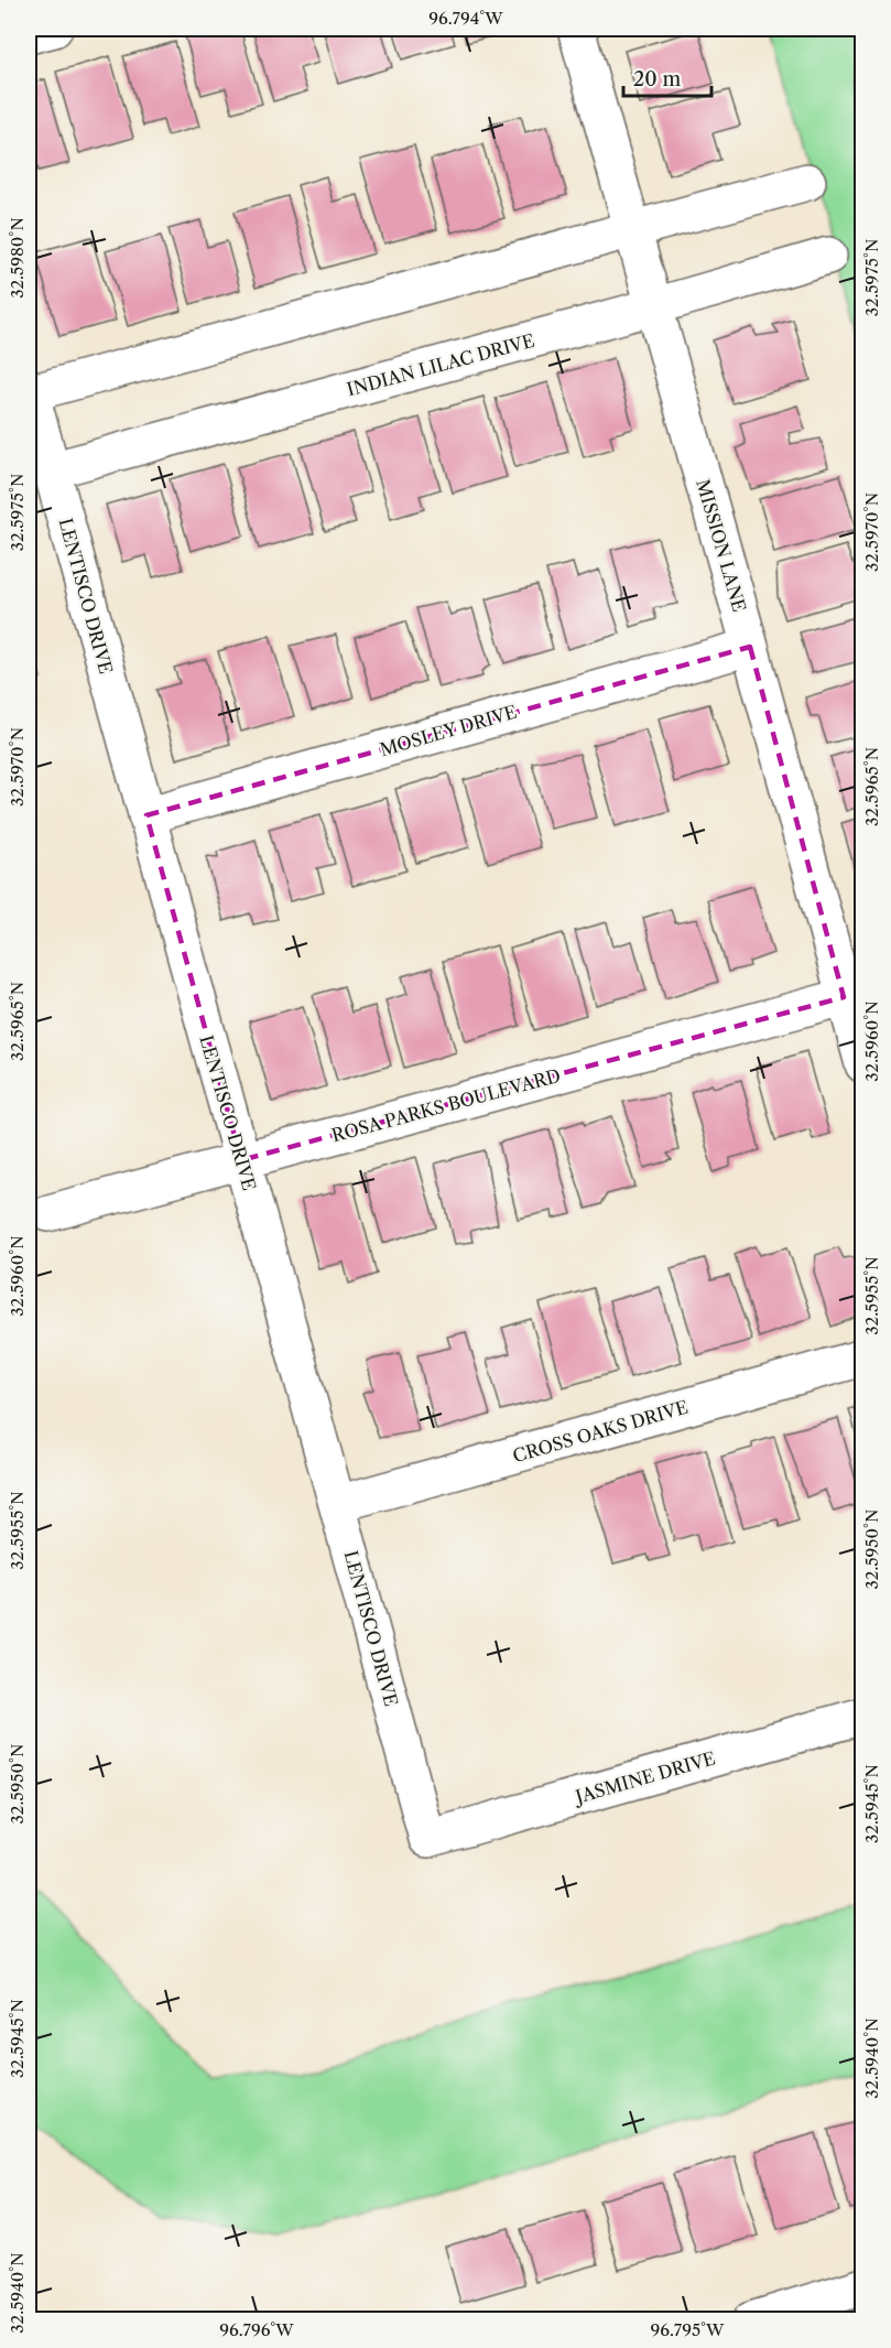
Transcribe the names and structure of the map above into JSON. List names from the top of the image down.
{
  "streets": {
    "street": [
      "INDIAN LILAC DRIVE",
      "MISSION LANE",
      "LENTISCO DRIVE",
      "MOSLEY DRIVE",
      "ROSA PARKS BOULEVARD",
      "CROSS OAKS DRIVE",
      "JASMINE DRIVE"
    ]
  },
  "crossings": [
    ["INDIAN LILAC DRIVE", "MISSION LANE"],
    ["INDIAN LILAC DRIVE", "LENTISCO DRIVE"],
    ["MISSION LANE", "MOSLEY DRIVE"],
    ["MISSION LANE", "ROSA PARKS BOULEVARD"],
    ["LENTISCO DRIVE", "MOSLEY DRIVE"],
    ["LENTISCO DRIVE", "ROSA PARKS BOULEVARD"],
    ["LENTISCO DRIVE", "CROSS OAKS DRIVE"],
    ["LENTISCO DRIVE", "JASMINE DRIVE"]
  ],
  "scale_bar": "20 m",
  "coordinates": [
    "96.794°W",
    "32.5980°N",
    "32.5975°N",
    "32.5970°N",
    "32.5965°N",
    "32.5960°N",
    "32.5955°N",
    "32.5950°N",
    "32.5945°N",
    "32.5940°N",
    "96.796°W",
    "96.795°W"
  ]
}
